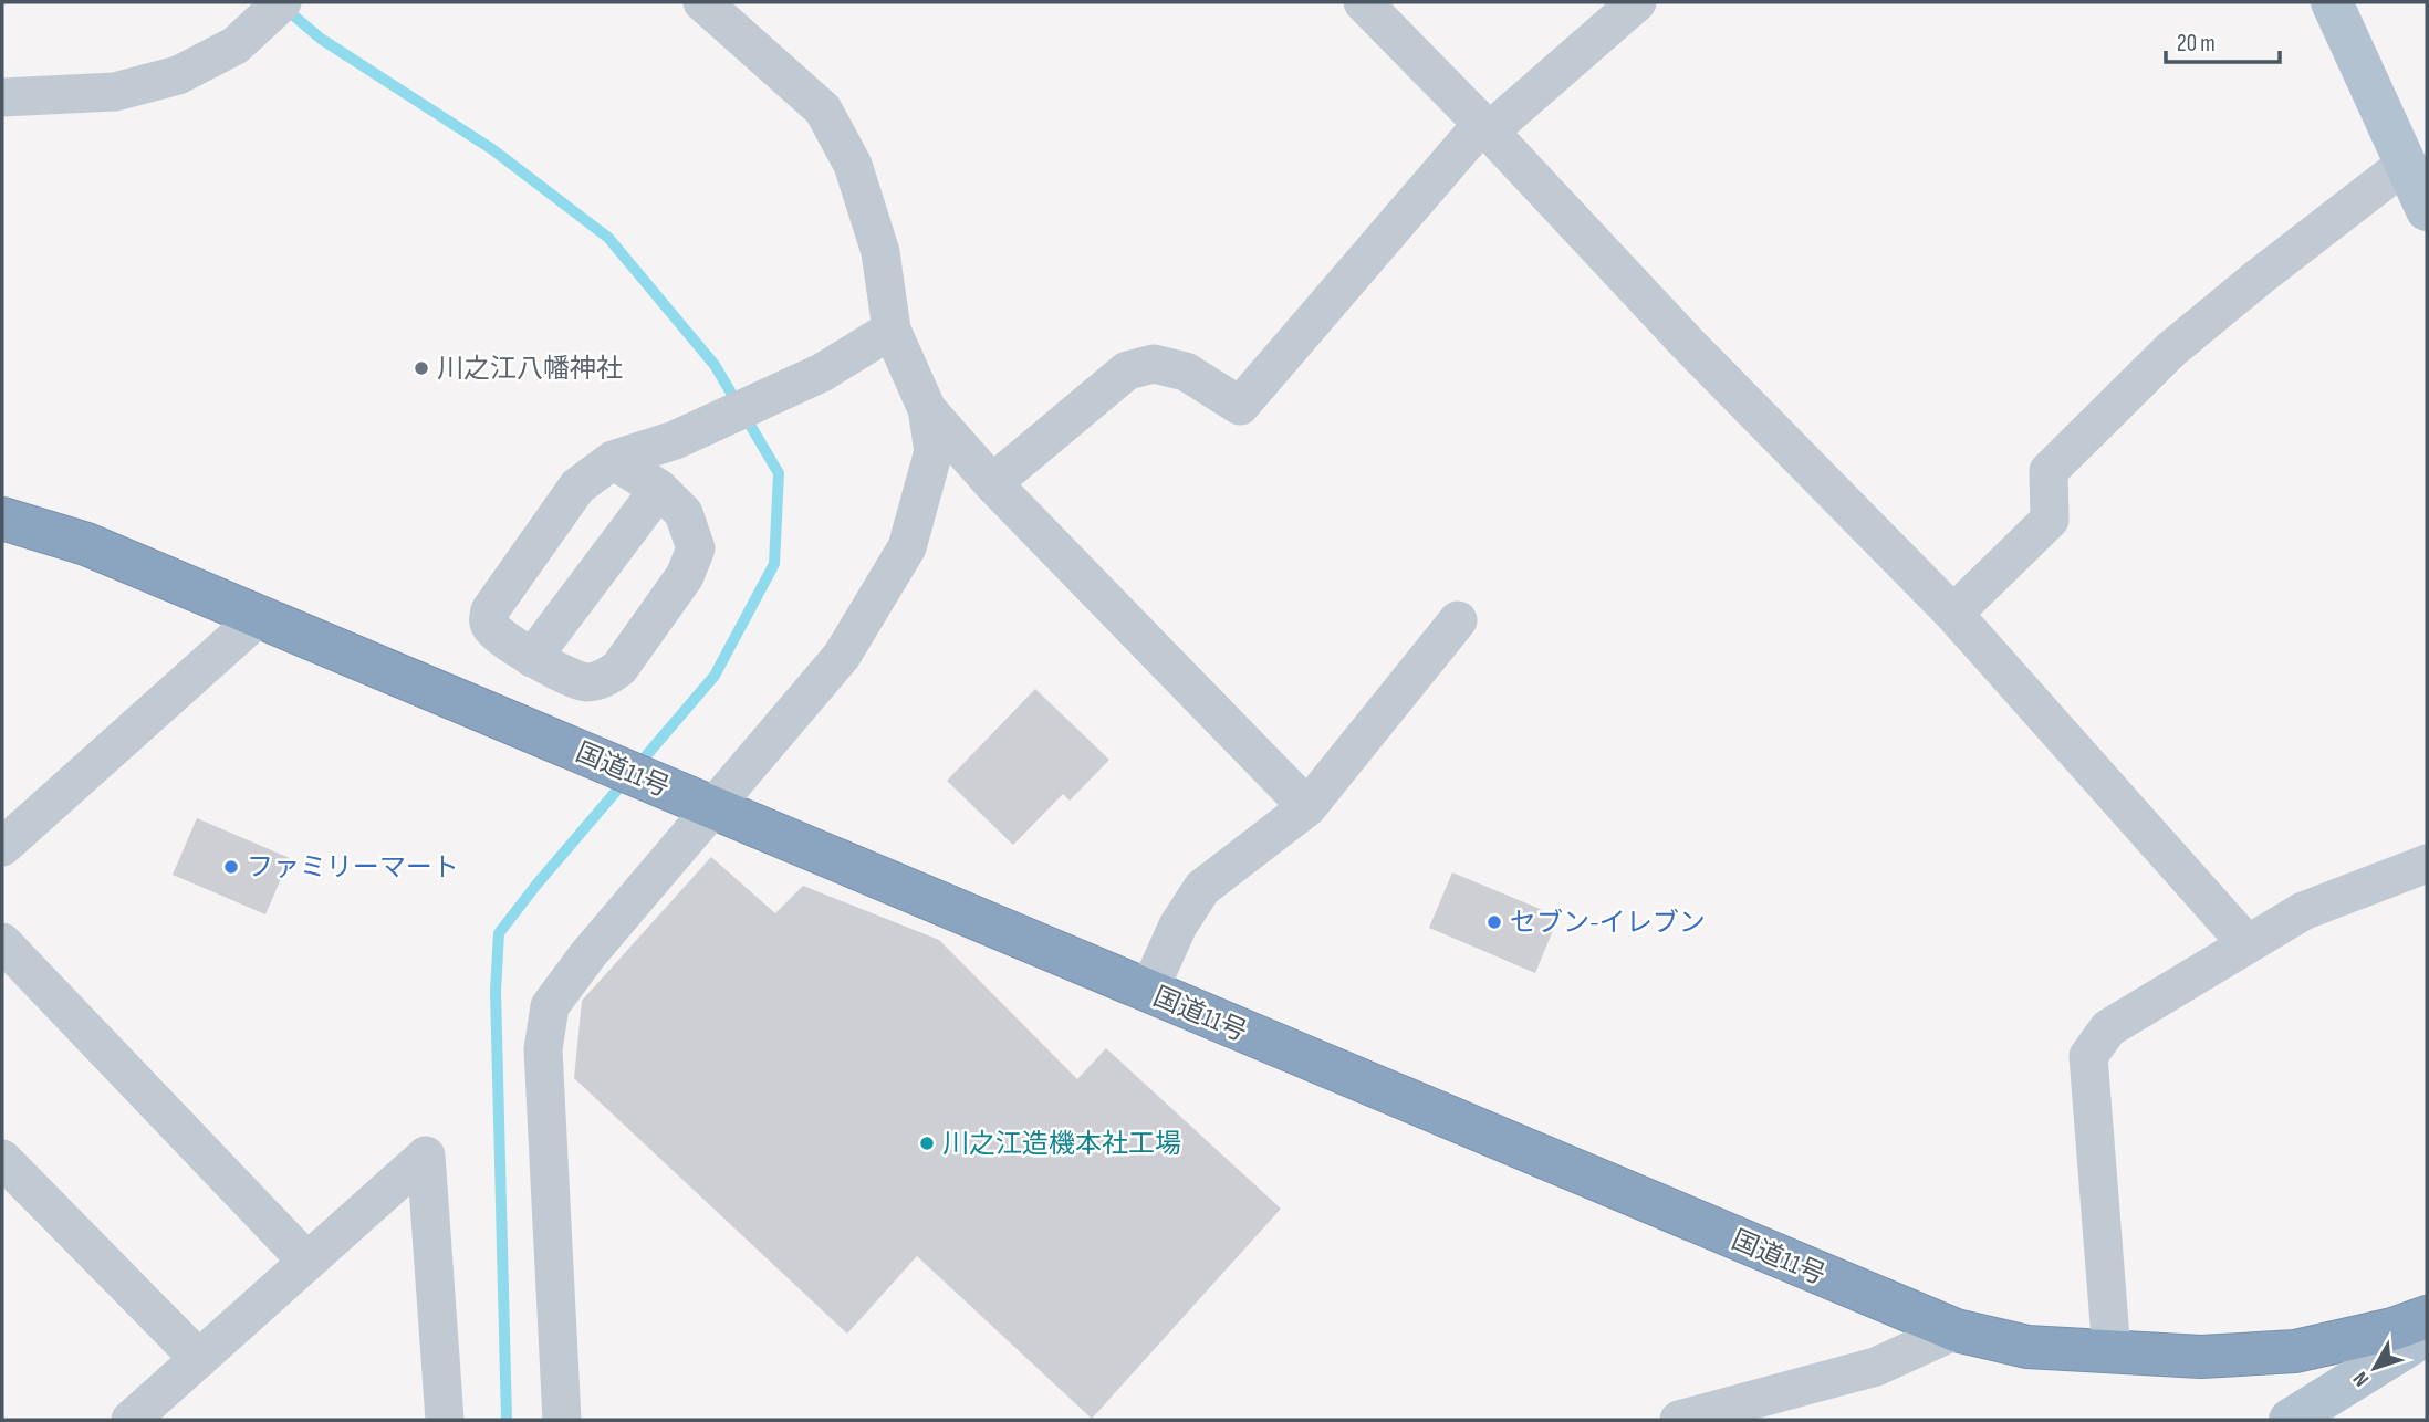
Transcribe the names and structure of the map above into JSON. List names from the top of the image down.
{
  "streets": {
    "highway": ["国道11号"]
  },
  "places": [
    "川之江八幡神社",
    "ファミリーマート",
    "セブン-イレブン",
    "川之江造機本社工場"
  ],
  "scale_bar": "20 m",
  "north": "bottom left"
}
